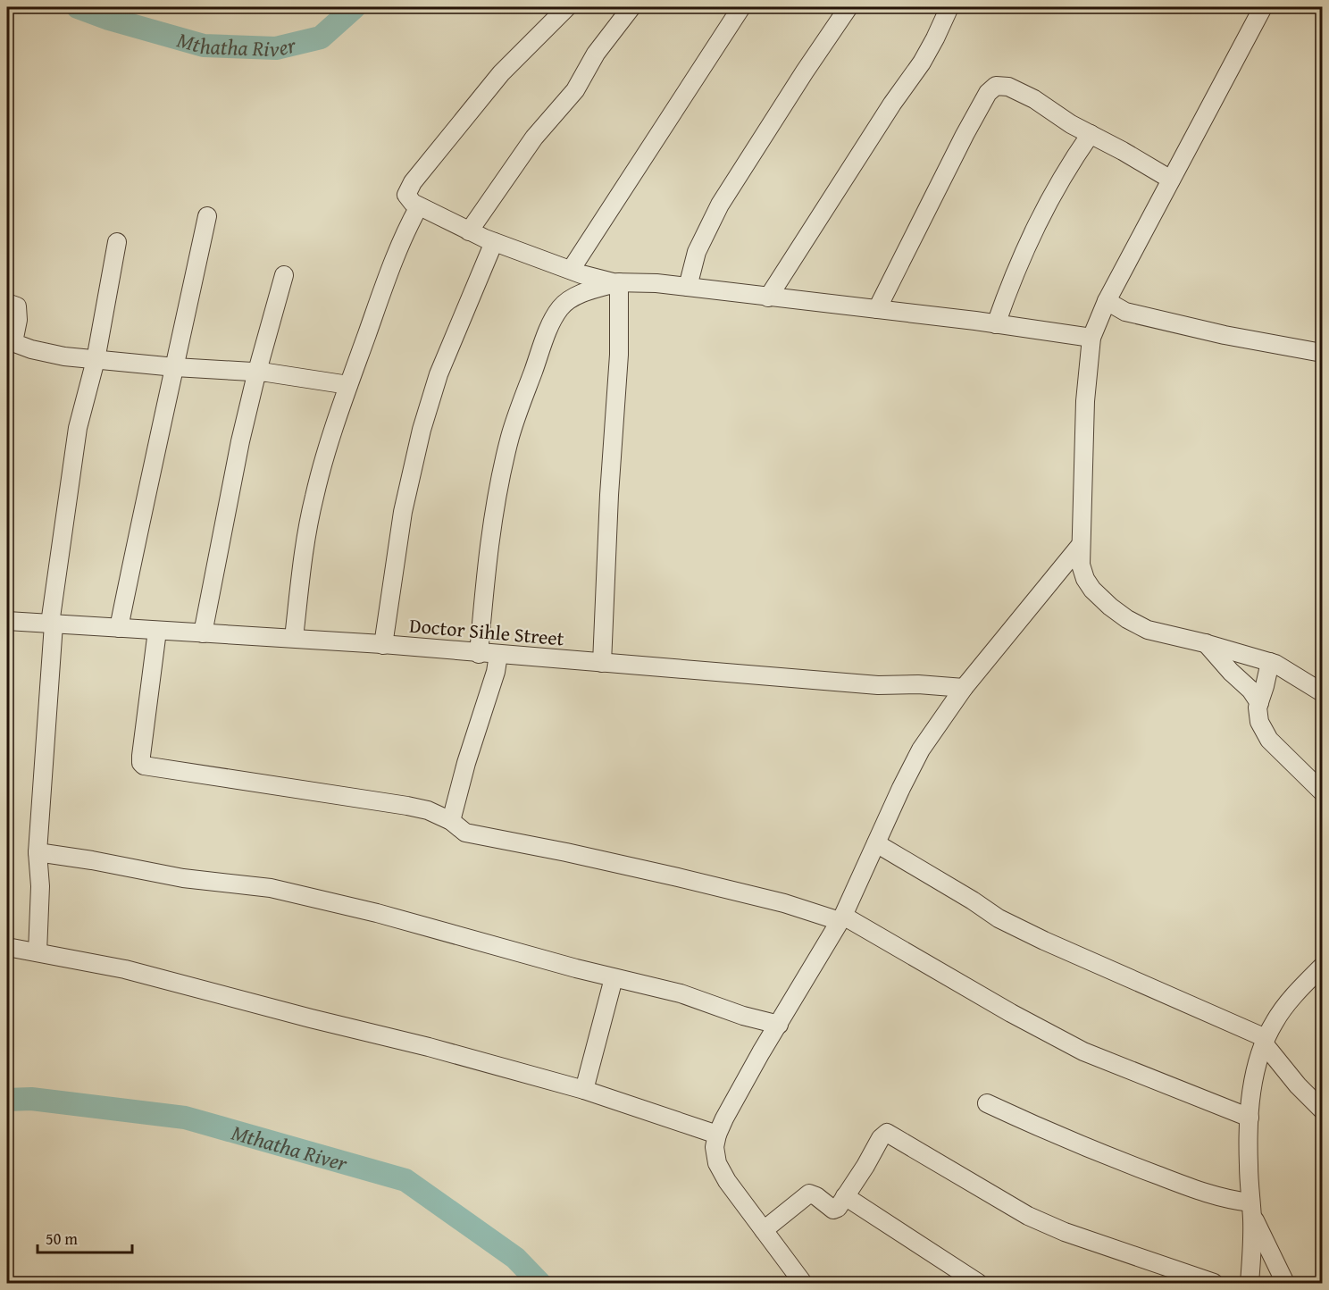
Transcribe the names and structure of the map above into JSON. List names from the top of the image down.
{
  "streets": {
    "street": ["Doctor Sihle Street"]
  },
  "water": ["Mthatha River"],
  "scale_bar": "50 m"
}
